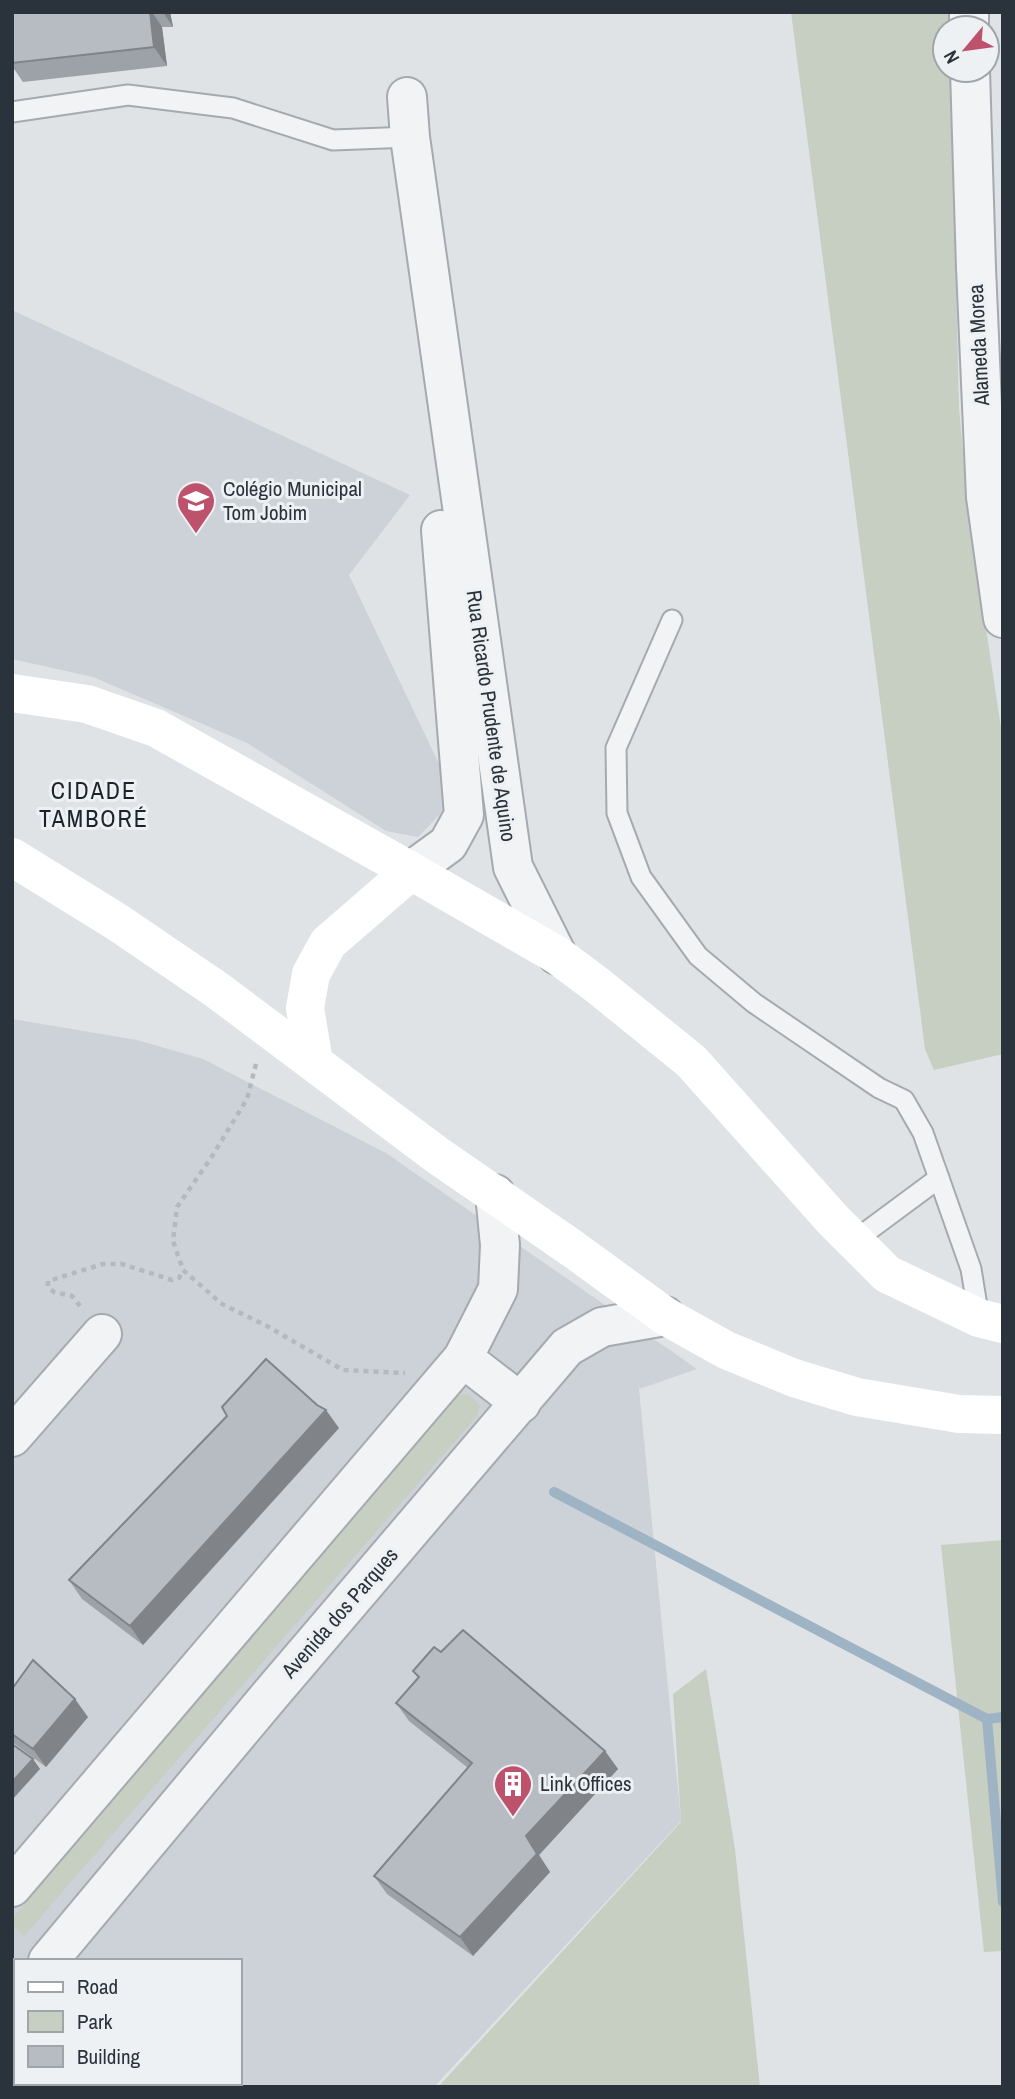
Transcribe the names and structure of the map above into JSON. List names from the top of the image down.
{
  "streets": {
    "street": ["Alameda Morea", "Rua Ricardo Prudente de Aquino", "Avenida dos Parques"]
  },
  "districts": ["CIDADE TAMBORÉ"],
  "places": {
    "school or university": ["Colégio Municipal Tom Jobim"],
    "building": ["Link Offices"]
  },
  "legend": ["Road", "Park", "Building"],
  "north": "bottom left"
}
